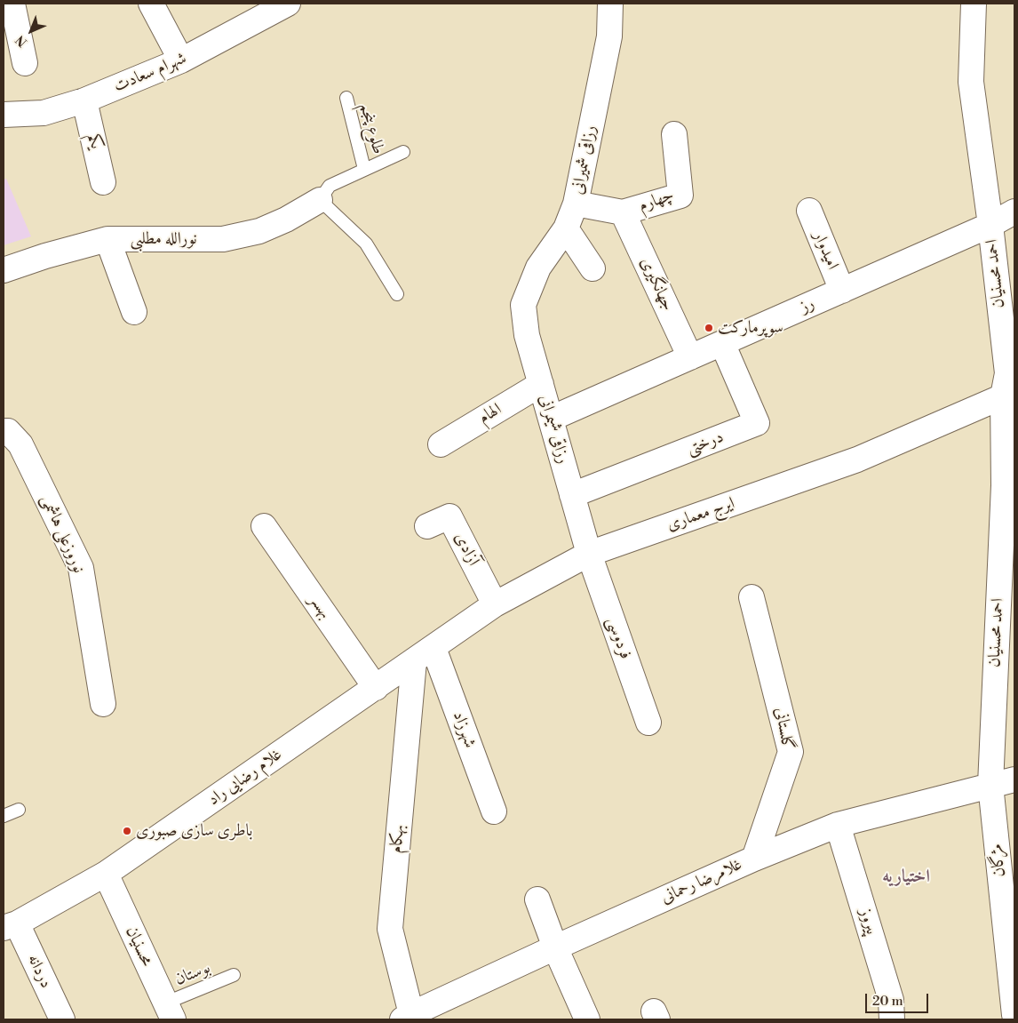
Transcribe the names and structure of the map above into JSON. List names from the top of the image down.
{
  "streets": {
    "street": [
      "شهرام سعادت",
      "یکم",
      "رزاقی شمیرانی",
      "چهارم",
      "نورالله مطلبی",
      "امیدوار",
      "احمد محسنیان",
      "جهانگیری",
      "رز",
      "الهام",
      "رزاقی شیمرانی",
      "درختی",
      "ایرج معماری",
      "نوروزعلی هاشمی",
      "آزادی",
      "بهسر",
      "فردوسی",
      "گلستانی",
      "شهرزاد",
      "غلام رضایی راد",
      "بهکام",
      "مژگان",
      "غلامرضا رحمانی",
      "پیروز",
      "محسنیان",
      "دردانه"
    ],
    "lane": ["طلوع پنجم", "بوستان"]
  },
  "crossings": [
    ["شهرام سعادت", "یکم"],
    ["رزاقی شمیرانی", "چهارم"],
    ["رزاقی شمیرانی", "رزاقی شیمرانی"],
    ["چهارم", "جهانگیری"],
    ["امیدوار", "رز"],
    ["احمد محسنیان", "رز"],
    ["احمد محسنیان", "ایرج معماری"],
    ["احمد محسنیان", "مژگان"],
    ["احمد محسنیان", "غلامرضا رحمانی"],
    ["جهانگیری", "رز"],
    ["رز", "رزاقی شیمرانی"],
    ["رز", "درختی"],
    ["الهام", "رزاقی شیمرانی"],
    ["رزاقی شیمرانی", "درختی"],
    ["رزاقی شیمرانی", "ایرج معماری"],
    ["رزاقی شیمرانی", "فردوسی"],
    ["ایرج معماری", "آزادی"],
    ["ایرج معماری", "فردوسی"],
    ["ایرج معماری", "شهرزاد"],
    ["ایرج معماری", "غلام رضایی راد"],
    ["ایرج معماری", "بهکام"],
    ["بهسر", "غلام رضایی راد"],
    ["گلستانی", "غلامرضا رحمانی"],
    ["غلام رضایی راد", "بهکام"],
    ["غلام رضایی راد", "محسنیان"],
    ["غلام رضایی راد", "دردانه"],
    ["بهکام", "غلامرضا رحمانی"],
    ["مژگان", "غلامرضا رحمانی"],
    ["غلامرضا رحمانی", "پیروز"],
    ["محسنیان", "بوستان"]
  ],
  "districts": ["اختیاریه"],
  "places": ["سوپرمارکت", "باطری سازی صبوری"],
  "scale_bar": "20 m",
  "north": "bottom left"
}
